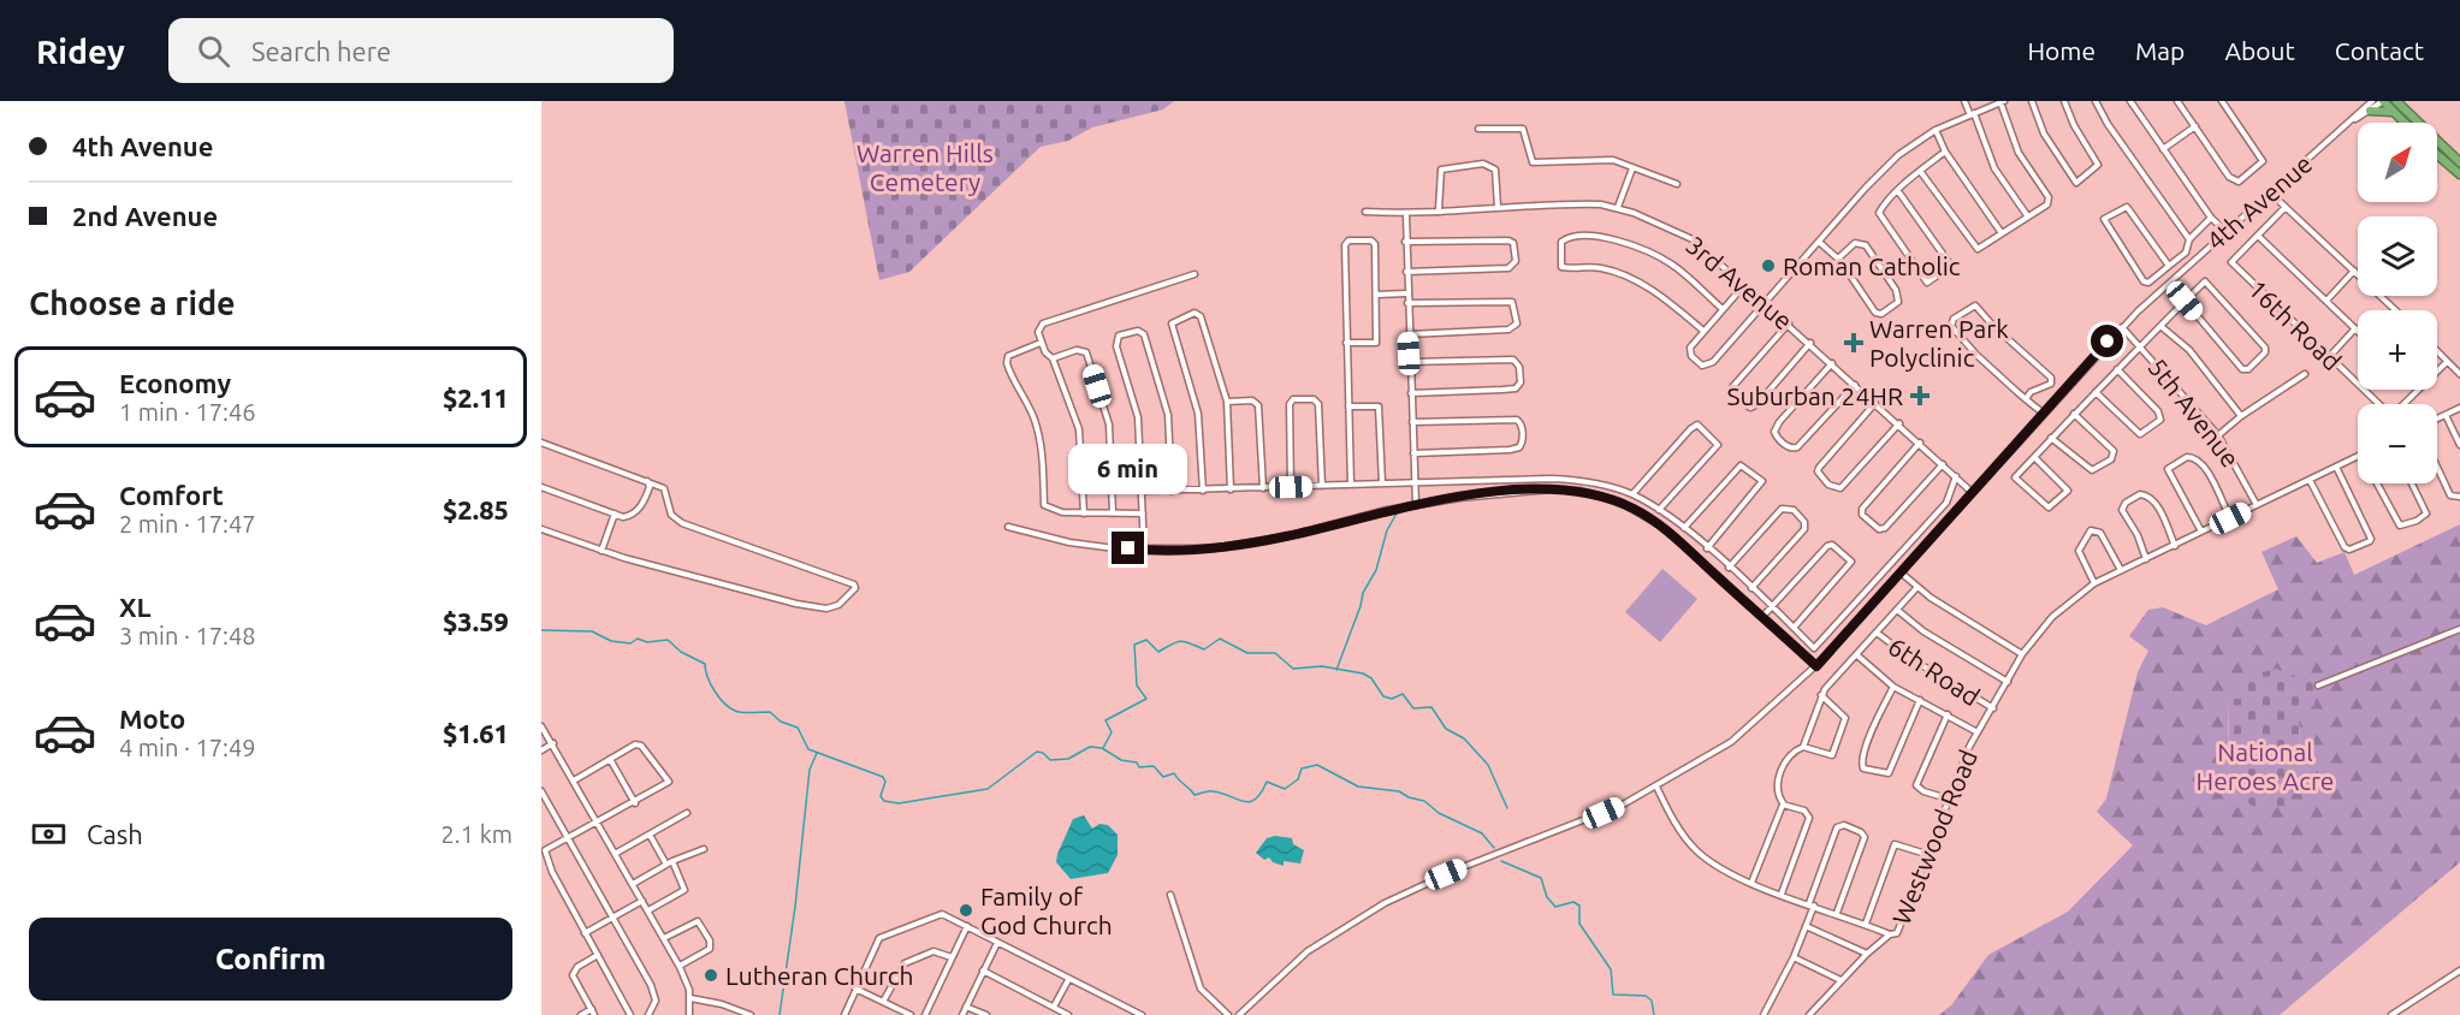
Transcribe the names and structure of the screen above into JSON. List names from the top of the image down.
{
  "streets": {
    "street": [
      "4th Avenue",
      "3rd Avenue",
      "16th Road",
      "5th Avenue",
      "6th Road",
      "Westwood Road"
    ]
  },
  "crossings": [
    ["4th Avenue", "3rd Avenue"],
    ["4th Avenue", "5th Avenue"],
    ["4th Avenue", "Westwood Road"],
    ["5th Avenue", "Westwood Road"],
    ["6th Road", "Westwood Road"]
  ],
  "parks": ["Warren Hills Cemetery", "National Heroes Acre"],
  "places": {
    "other": ["Roman Catholic", "Family of God Church", "Lutheran Church"],
    "health": ["Warren Park Polyclinic", "Suburban 24HR"]
  },
  "north": "top right",
  "page": {
    "header": "Ridey",
    "search": "Search here",
    "nav": [
      "Home",
      "Map",
      "About",
      "Contact"
    ],
    "banner": ["4th Avenue", "2nd Avenue"],
    "map_buttons": ["+", "−"],
    "heading": "Choose a ride",
    "list": [
      {
        "name": "Economy",
        "note": "1 min · 17:46",
        "value": "$2.11"
      },
      {
        "name": "Comfort",
        "note": "2 min · 17:47",
        "value": "$2.85"
      },
      {
        "name": "XL",
        "note": "3 min · 17:48",
        "value": "$3.59"
      },
      {
        "name": "Moto",
        "note": "4 min · 17:49",
        "value": "$1.61"
      }
    ],
    "bubble": "6 min",
    "pay": ["Cash", "2.1 km"],
    "buttons": "Confirm"
  }
}
